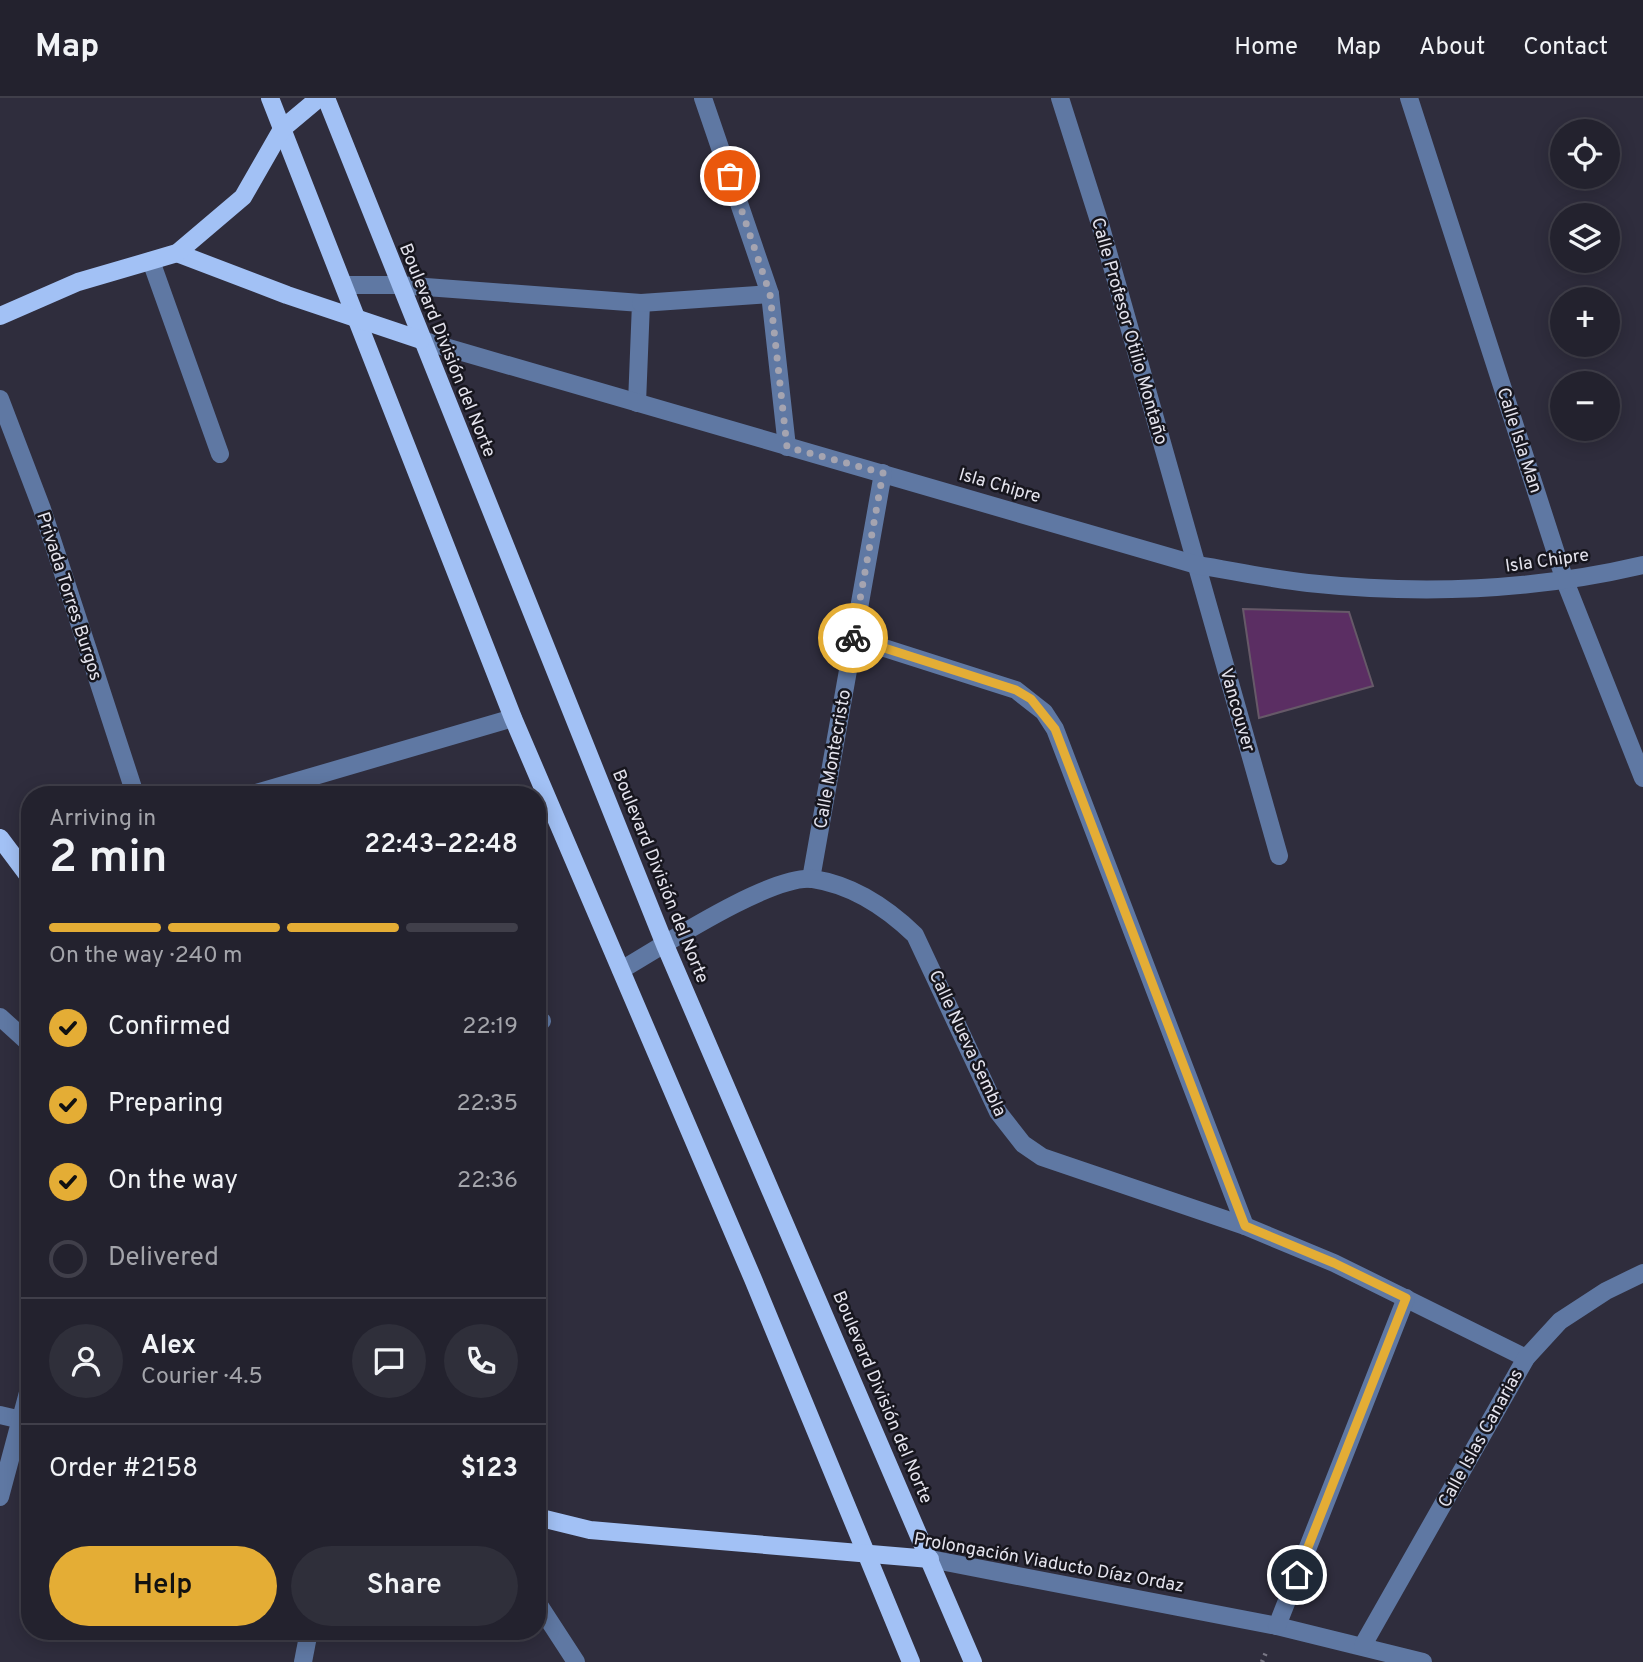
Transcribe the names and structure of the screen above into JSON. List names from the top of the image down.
{
  "streets": {
    "main road": ["Boulevard División del Norte", "Isla Chipre", "Prolongación Viaducto Díaz Ordaz"],
    "street": [
      "Calle Profesor Otilio Montaño",
      "Calle Isla Man",
      "Privada Torres Burgos",
      "Vancouver",
      "Calle Montecristo",
      "Calle Nueva Sembla",
      "Calle Islas Canarias"
    ]
  },
  "crossings": [
    ["Calle Profesor Otilio Montaño", "Isla Chipre"],
    ["Calle Profesor Otilio Montaño", "Vancouver"],
    ["Boulevard División del Norte", "Isla Chipre"],
    ["Boulevard División del Norte", "Calle Nueva Sembla"],
    ["Boulevard División del Norte", "Prolongación Viaducto Díaz Ordaz"],
    ["Calle Isla Man", "Isla Chipre"],
    ["Isla Chipre", "Vancouver"],
    ["Isla Chipre", "Calle Montecristo"],
    ["Calle Montecristo", "Calle Nueva Sembla"],
    ["Calle Nueva Sembla", "Calle Islas Canarias"],
    ["Calle Islas Canarias", "Prolongación Viaducto Díaz Ordaz"]
  ],
  "page": {
    "header": "Map",
    "nav": [
      "Home",
      "Map",
      "About",
      "Contact"
    ],
    "map_buttons": ["+", "−"],
    "heading": ["2 min", "Arriving in", "22:43–22:48"],
    "panel": [
      "Alex",
      "Courier · 4.5",
      "Order #2158",
      "$123"
    ],
    "bar": "On the way · 240 m",
    "list": [
      ["Confirmed", "22:19"],
      ["Preparing", "22:35"],
      ["On the way", "22:36"],
      "Delivered"
    ],
    "buttons": ["Help", "Share"]
  }
}
